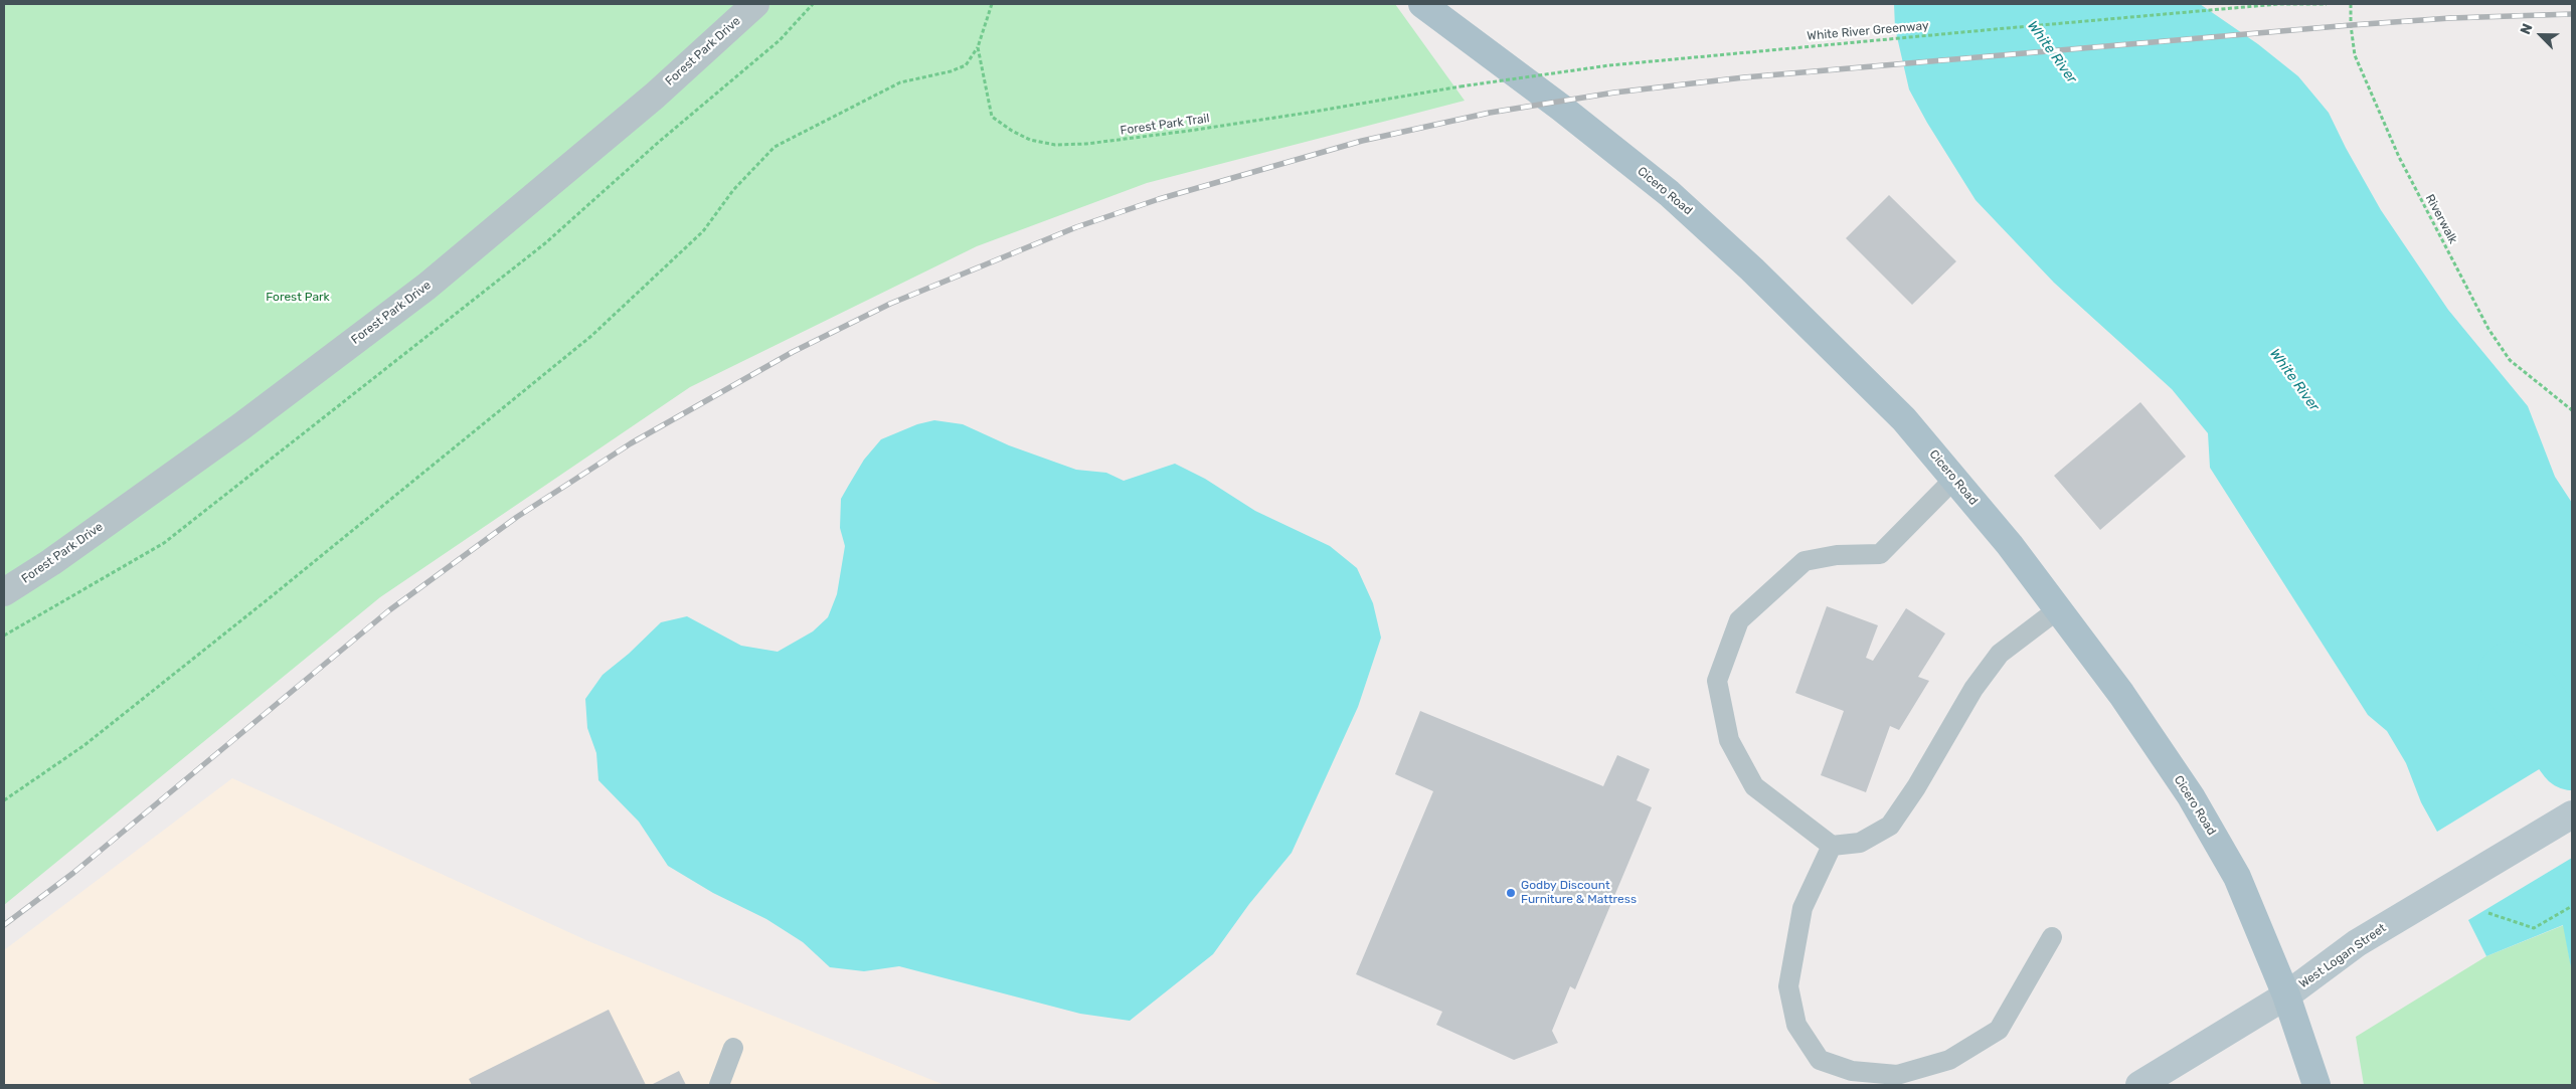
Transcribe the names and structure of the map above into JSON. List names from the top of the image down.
{
  "streets": {
    "main road": ["Cicero Road"],
    "street": ["Forest Park Drive", "West Logan Street"],
    "path": ["White River Greenway", "Forest Park Trail", "Riverwalk"]
  },
  "crossings": [
    ["White River Greenway", "Forest Park Trail"],
    ["Cicero Road", "West Logan Street"]
  ],
  "water": ["White River"],
  "parks": ["Forest Park"],
  "places": ["Godby Discount Furniture & Mattress"],
  "north": "top left"
}
